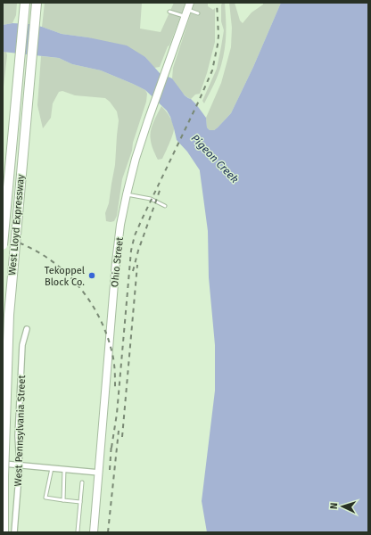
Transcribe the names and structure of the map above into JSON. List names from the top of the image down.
{
  "streets": {
    "highway": ["West Lloyd Expressway"],
    "street": ["Ohio Street", "West Pennsylvania Street"]
  },
  "water": ["Pigeon Creek"],
  "places": ["Tekoppel Block Co."],
  "north": "left"
}
